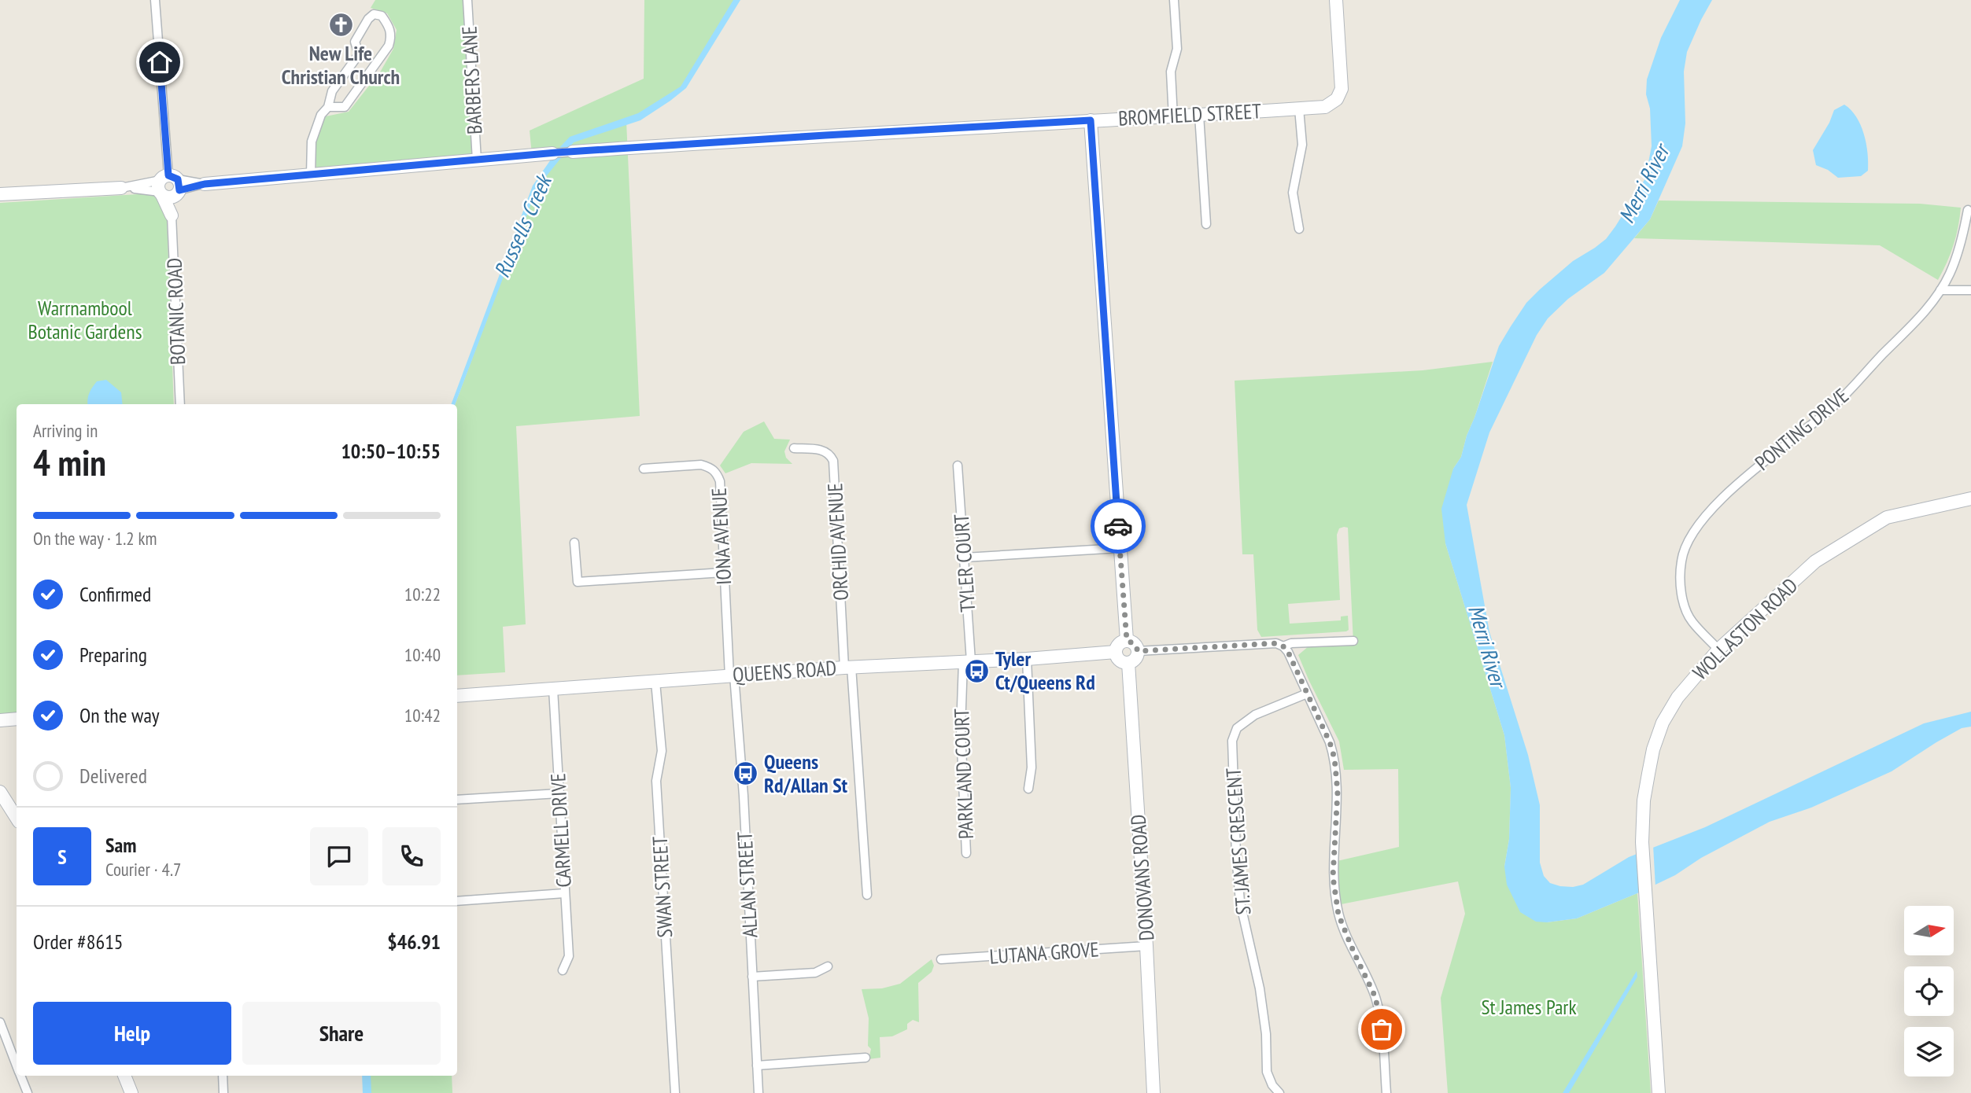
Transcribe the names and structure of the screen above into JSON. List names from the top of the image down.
{
  "streets": {
    "street": [
      "BARBERS LANE",
      "BROMFIELD STREET",
      "BOTANIC ROAD",
      "PONTING DRIVE",
      "IONA AVENUE",
      "ORCHID AVENUE",
      "TYLER COURT",
      "WOLLASTON ROAD",
      "QUEENS ROAD",
      "PARKLAND COURT",
      "CARMELL DRIVE",
      "ST. JAMES CRESCENT",
      "DONOVANS ROAD",
      "ALLAN STREET",
      "SWAN STREET",
      "LUTANA GROVE"
    ]
  },
  "crossings": [
    ["BARBERS LANE", "BROMFIELD STREET"],
    ["BROMFIELD STREET", "BOTANIC ROAD"],
    ["PONTING DRIVE", "WOLLASTON ROAD"],
    ["IONA AVENUE", "QUEENS ROAD"],
    ["IONA AVENUE", "ALLAN STREET"],
    ["ORCHID AVENUE", "QUEENS ROAD"],
    ["TYLER COURT", "QUEENS ROAD"],
    ["TYLER COURT", "PARKLAND COURT"],
    ["QUEENS ROAD", "PARKLAND COURT"],
    ["QUEENS ROAD", "CARMELL DRIVE"],
    ["QUEENS ROAD", "DONOVANS ROAD"],
    ["QUEENS ROAD", "ALLAN STREET"],
    ["QUEENS ROAD", "SWAN STREET"],
    ["DONOVANS ROAD", "LUTANA GROVE"]
  ],
  "water": ["Merri River", "Russells Creek"],
  "parks": ["Warrnambool Botanic Gardens", "St James Park"],
  "places": {
    "church": ["New Life Christian Church"],
    "bus stop": ["Tyler Ct/Queens Rd", "Queens Rd/Allan St"]
  },
  "north": "right",
  "page": {
    "heading": ["4 min", "Arriving in", "10:50–10:55"],
    "panel": [
      "Sam",
      "Courier · 4.7",
      "Order #8615",
      "$46.91"
    ],
    "bar": "On the way · 1.2 km",
    "list": [
      ["Confirmed", "10:22"],
      ["Preparing", "10:40"],
      ["On the way", "10:42"],
      "Delivered"
    ],
    "round": "S",
    "buttons": ["Help", "Share"]
  }
}
